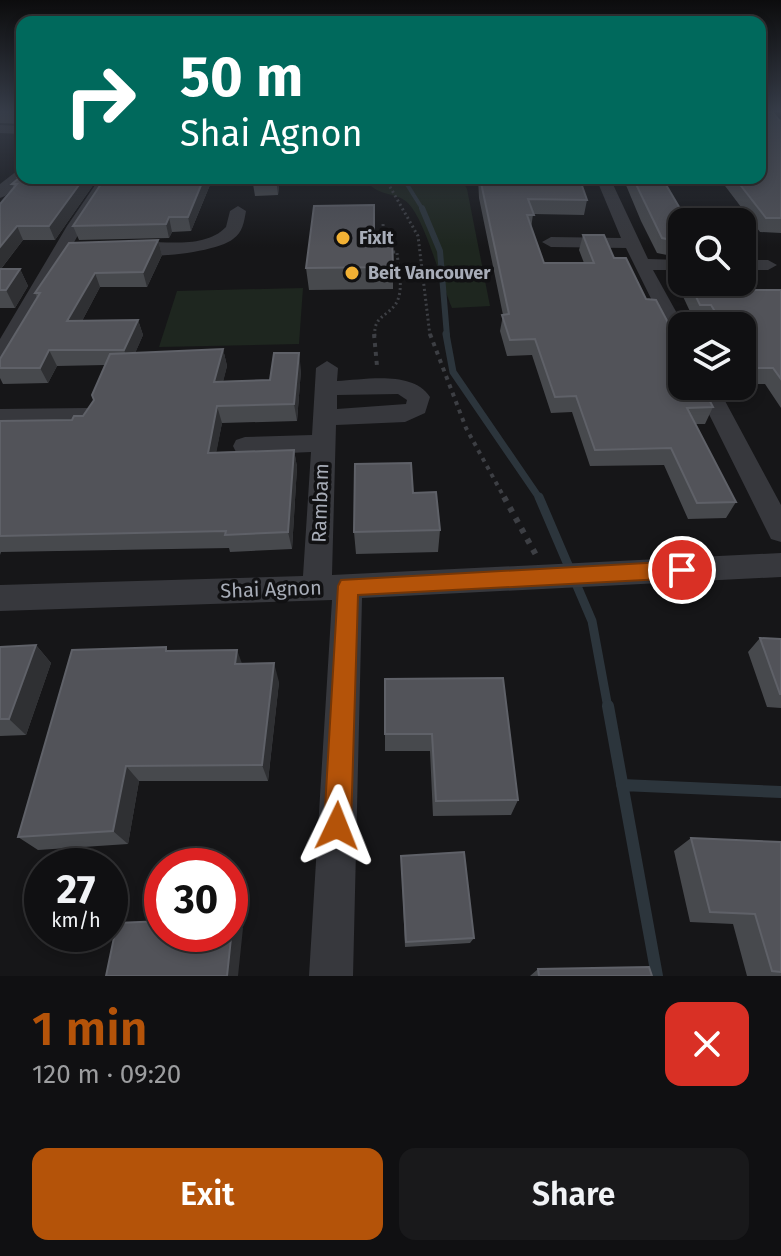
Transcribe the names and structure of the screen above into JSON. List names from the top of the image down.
{
  "streets": {
    "street": ["Rambam", "Shai Agnon"]
  },
  "crossings": [
    ["Rambam", "Shai Agnon"]
  ],
  "places": ["FixIt", "Beit Vancouver"],
  "page": {
    "turn": ["50 m", "Shai Agnon"],
    "speed": "27 km/h",
    "limit": "30",
    "heading": ["1 min", "120 m · 09:20"],
    "buttons": ["Exit", "Share"]
  }
}
